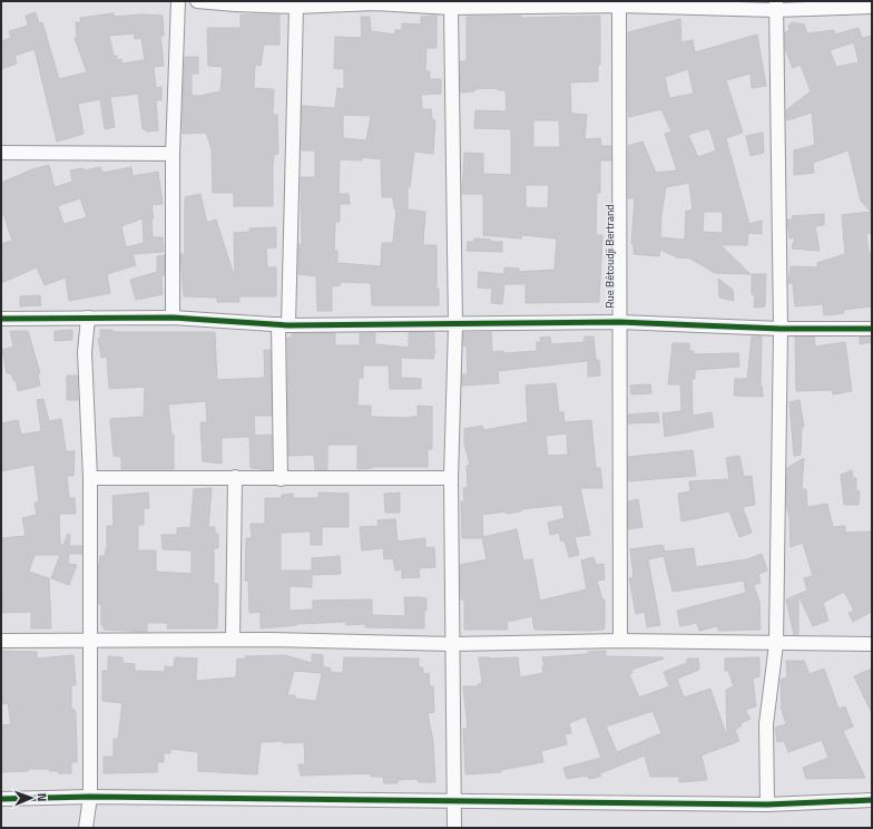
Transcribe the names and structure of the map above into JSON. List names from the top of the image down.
{
  "streets": {
    "street": ["Rue Bétoudji Bertrand"]
  },
  "north": "right"
}
